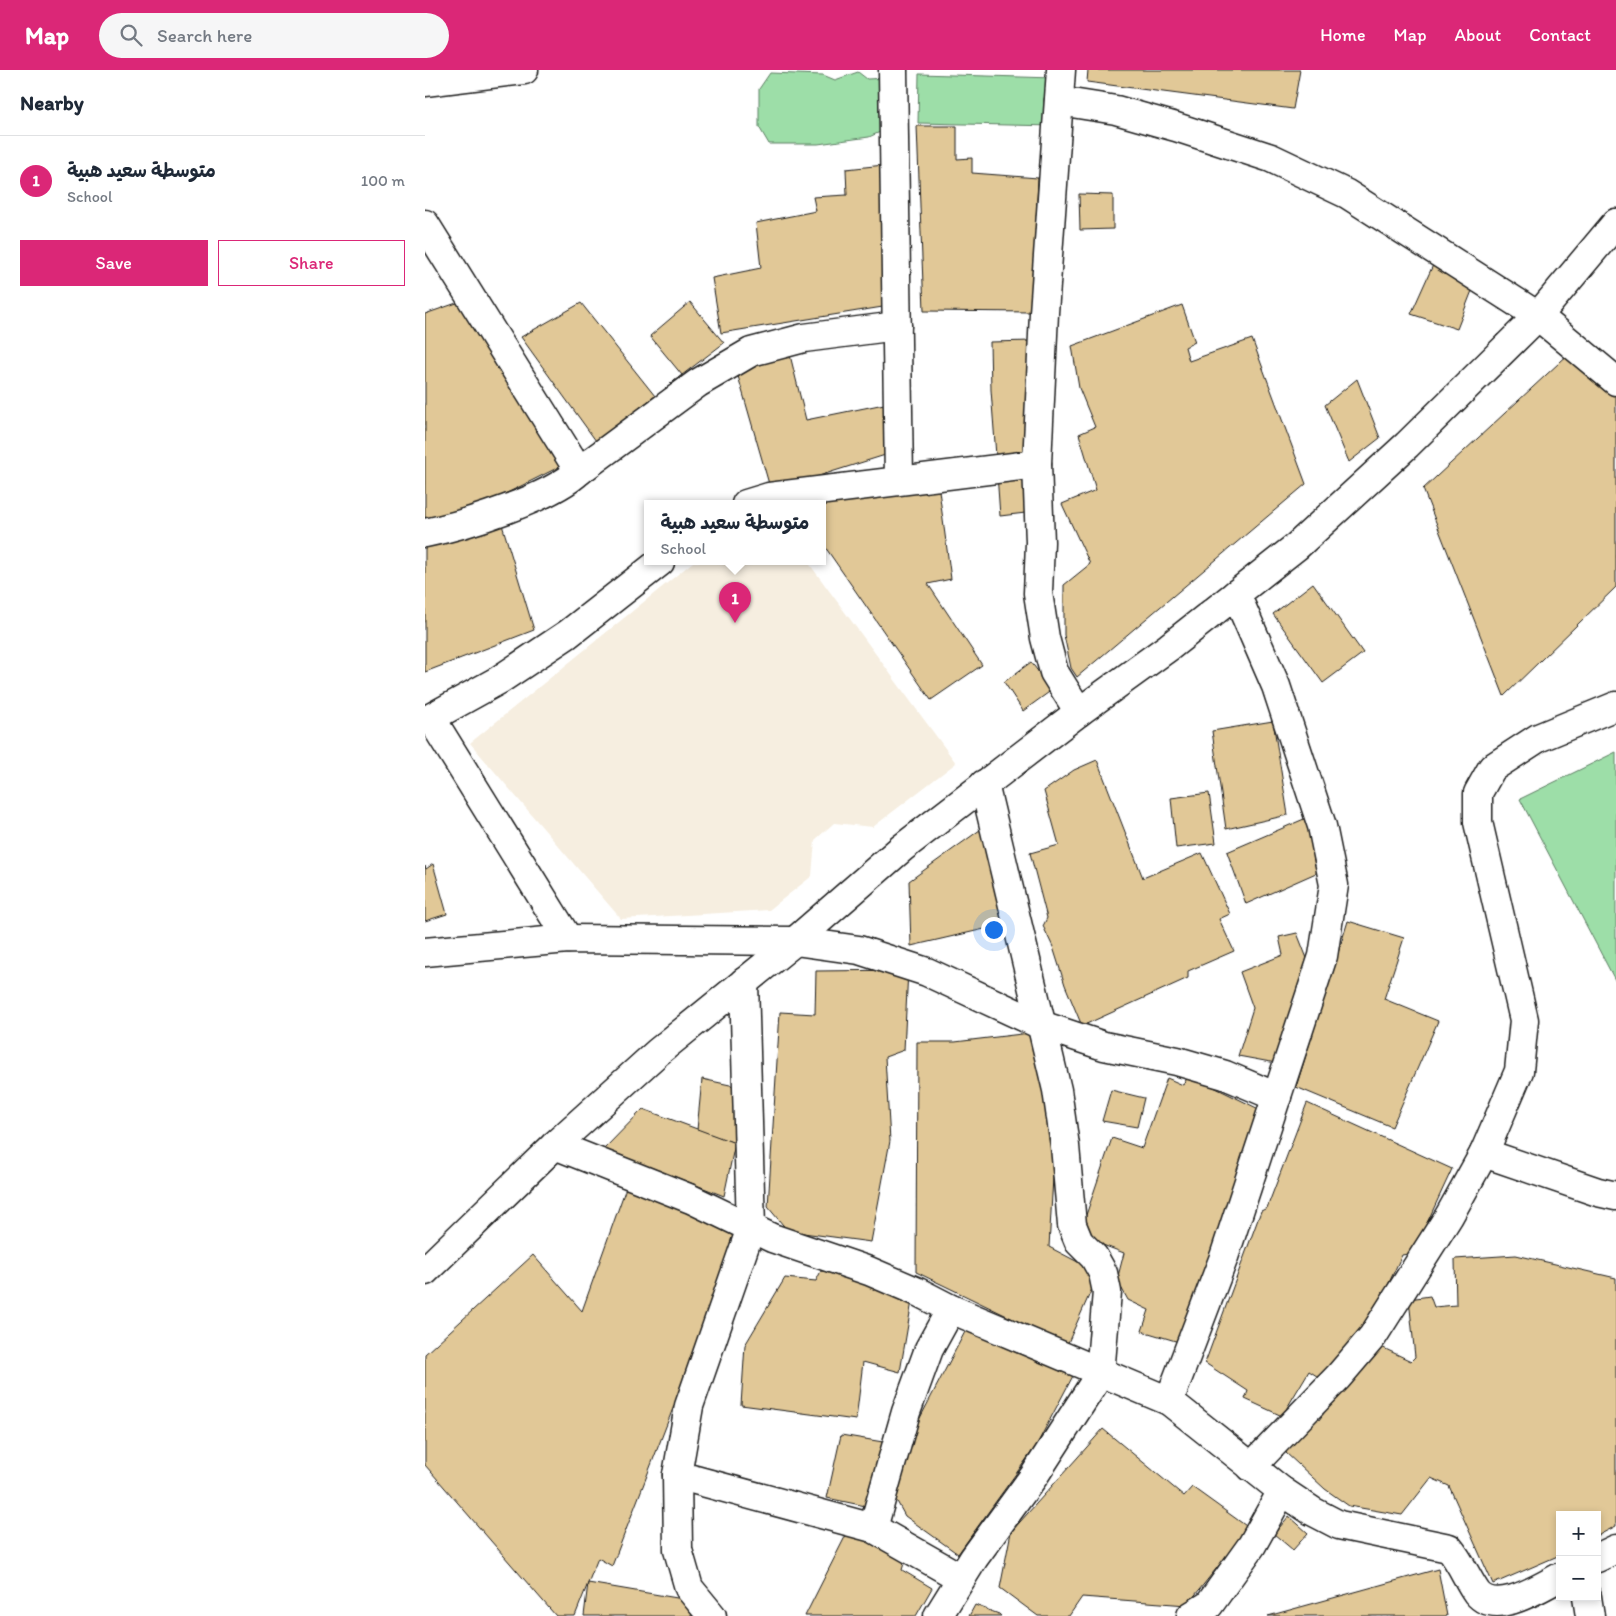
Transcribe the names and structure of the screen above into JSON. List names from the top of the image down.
{
  "page": {
    "header": "Map",
    "search": "Search here",
    "nav": [
      "Home",
      "Map",
      "About",
      "Contact"
    ],
    "heading": "Nearby",
    "list": [
      {
        "mark": "1",
        "name": "متوسطة سعيد هبية",
        "note": "School",
        "value": "100 m"
      }
    ],
    "buttons": ["Save", "Share"],
    "popup": ["متوسطة سعيد هبية", "School"],
    "pins": "1",
    "map_buttons": ["+", "−"]
  }
}
